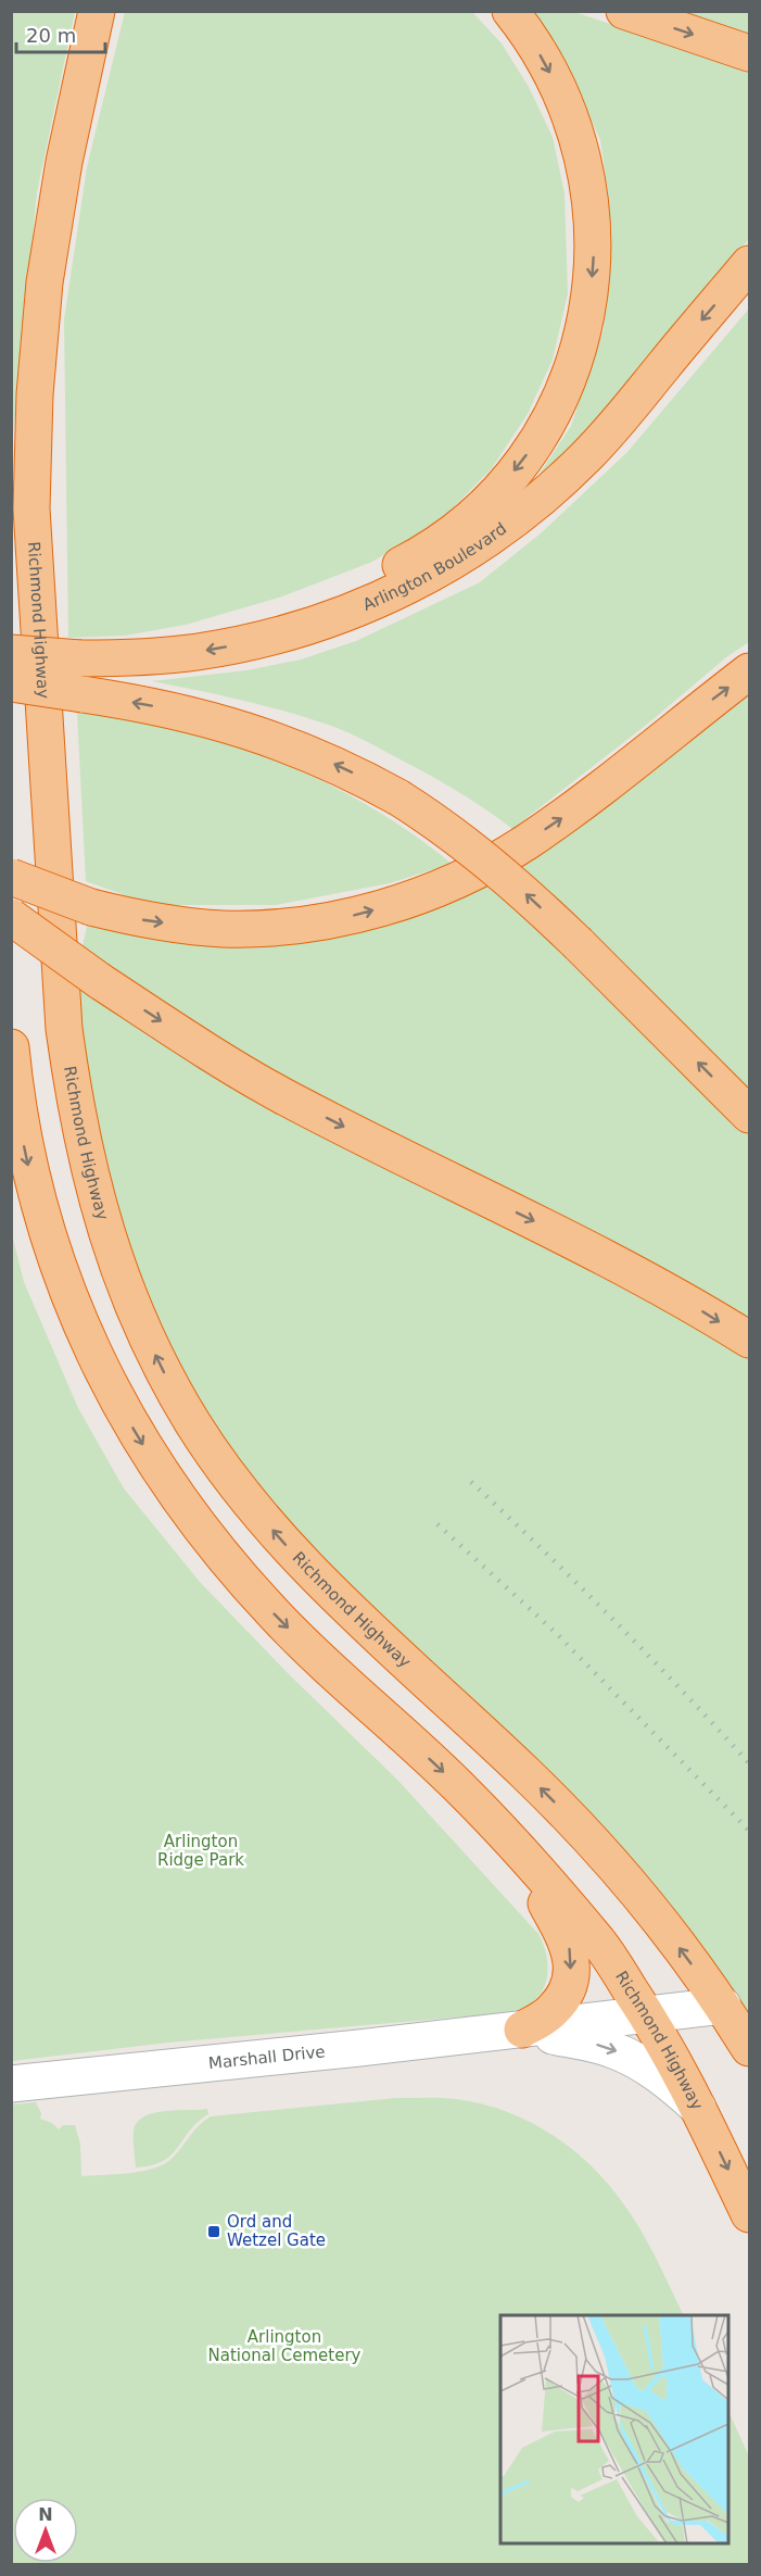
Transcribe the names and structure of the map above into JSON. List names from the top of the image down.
{
  "streets": {
    "highway": ["Arlington Boulevard", "Richmond Highway"],
    "street": ["Marshall Drive"]
  },
  "crossings": [
    ["Richmond Highway", "Marshall Drive"]
  ],
  "parks": ["Arlington Ridge Park", "Arlington National Cemetery"],
  "places": {
    "transit": ["Ord and Wetzel Gate"]
  },
  "scale_bar": "20 m",
  "north": "top"
}
